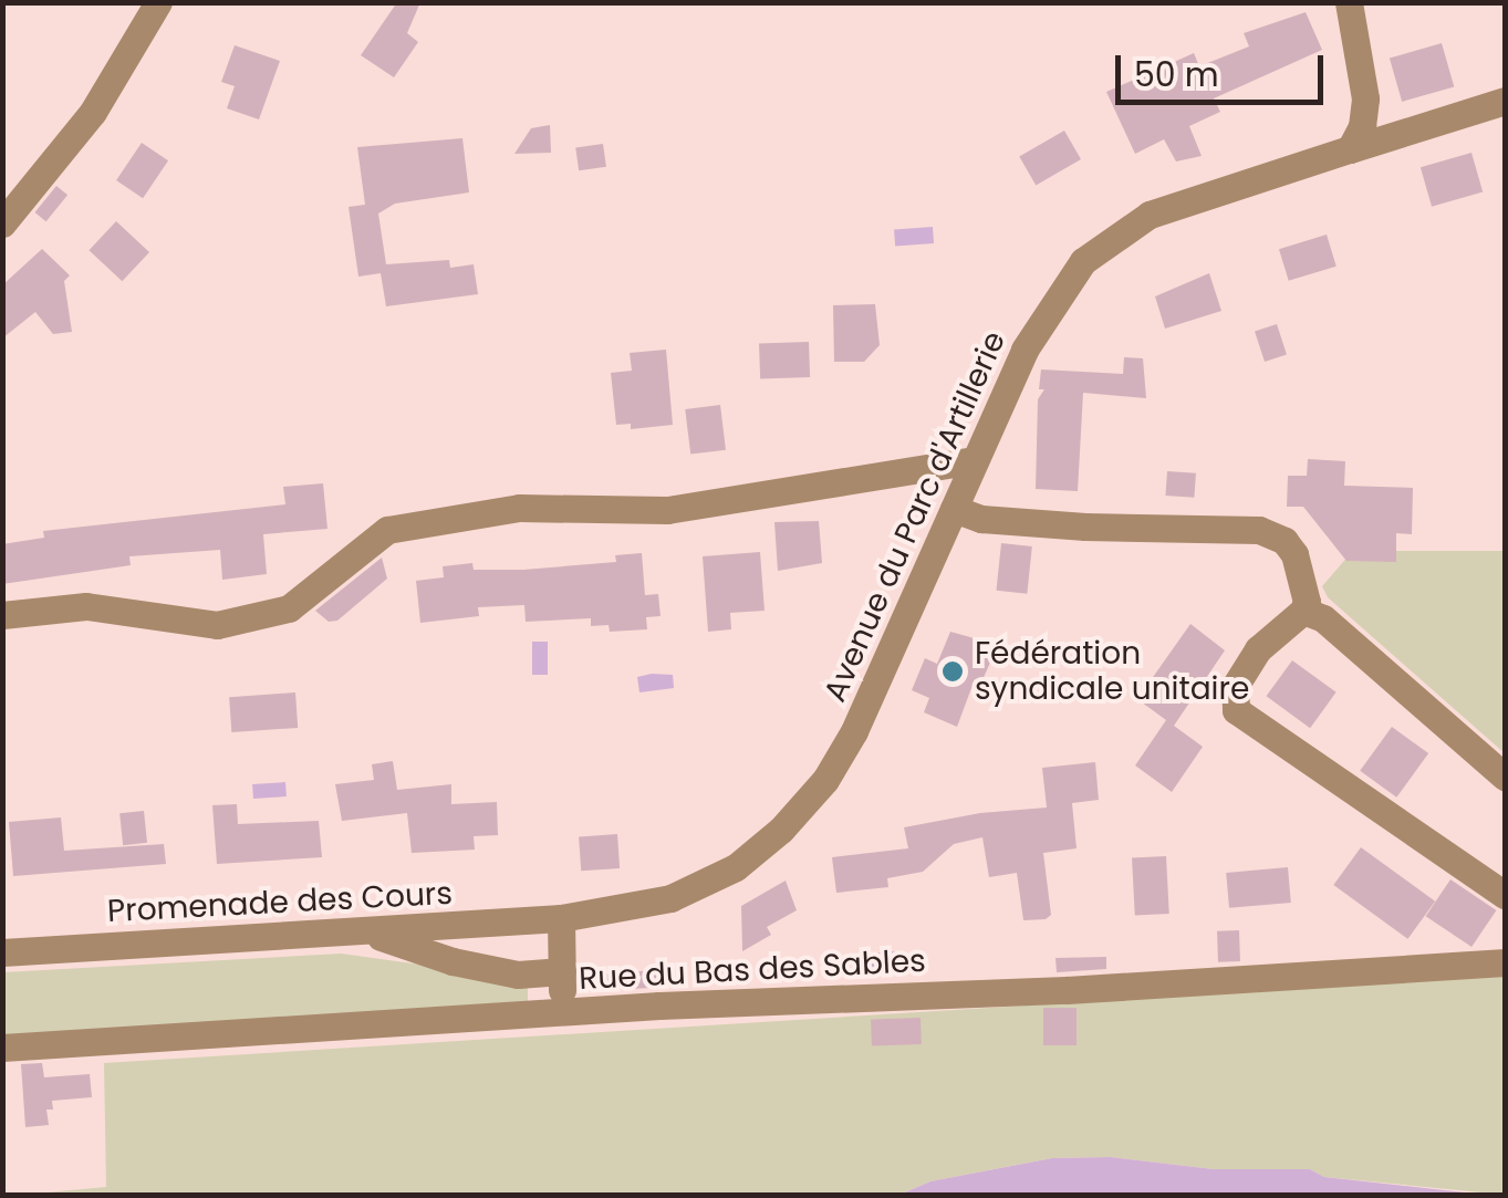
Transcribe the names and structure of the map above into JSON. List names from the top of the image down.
{
  "streets": {
    "street": ["Avenue du Parc d'Artillerie", "Promenade des Cours", "Rue du Bas des Sables"]
  },
  "crossings": [
    ["Avenue du Parc d'Artillerie", "Promenade des Cours"]
  ],
  "places": ["Fédération syndicale unitaire"],
  "scale_bar": "50 m"
}
